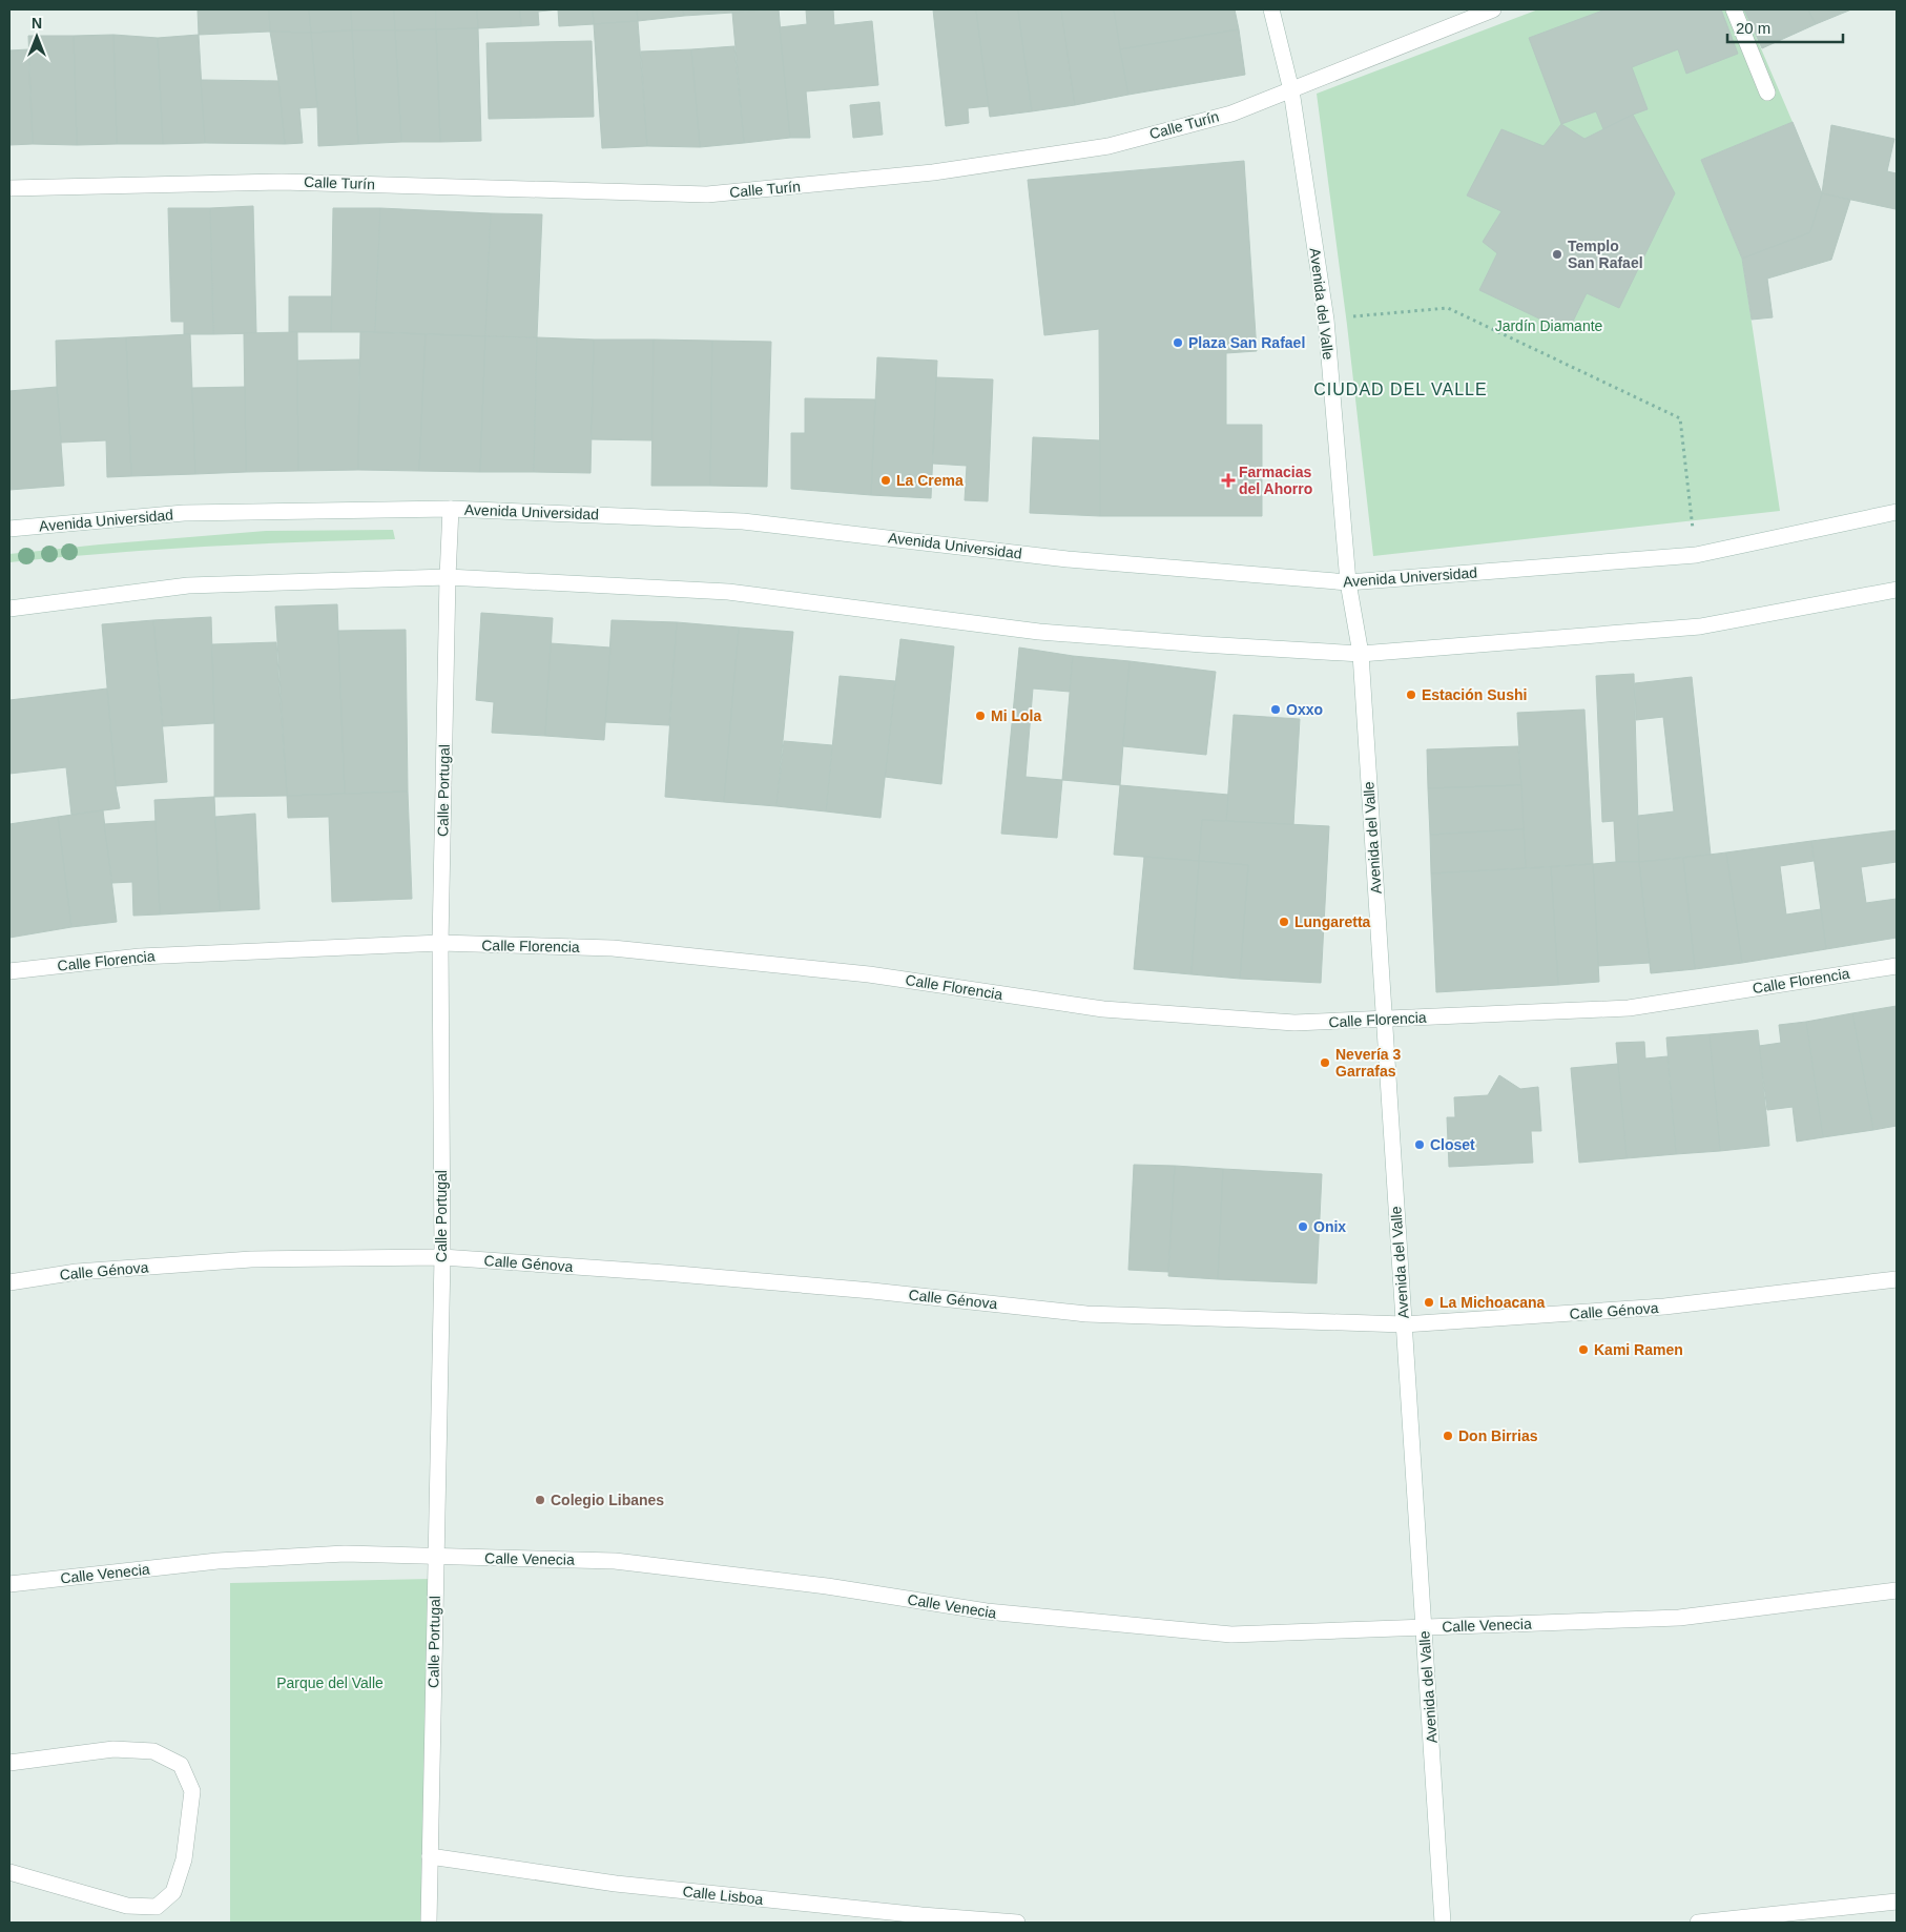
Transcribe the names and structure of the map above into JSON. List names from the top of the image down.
{
  "streets": {
    "street": [
      "Calle Turín",
      "Avenida del Valle",
      "Avenida Universidad",
      "Calle Portugal",
      "Calle Florencia",
      "Calle Génova",
      "Calle Venecia",
      "Calle Lisboa"
    ]
  },
  "crossings": [
    ["Calle Turín", "Avenida del Valle"],
    ["Avenida del Valle", "Avenida Universidad"],
    ["Avenida del Valle", "Calle Florencia"],
    ["Avenida del Valle", "Calle Génova"],
    ["Avenida del Valle", "Calle Venecia"],
    ["Avenida Universidad", "Calle Portugal"],
    ["Calle Portugal", "Calle Florencia"],
    ["Calle Portugal", "Calle Génova"],
    ["Calle Portugal", "Calle Venecia"],
    ["Calle Portugal", "Calle Lisboa"]
  ],
  "districts": ["CIUDAD DEL VALLE"],
  "parks": ["Jardín Diamante", "Parque del Valle"],
  "places": {
    "other": [
      "Templo San Rafael",
      "Plaza San Rafael",
      "La Crema",
      "Estación Sushi",
      "Oxxo",
      "Mi Lola",
      "Lungaretta",
      "Nevería 3 Garrafas",
      "Closet",
      "Onix",
      "La Michoacana",
      "Kami Ramen",
      "Don Birrias",
      "Colegio Libanes"
    ],
    "health": ["Farmacias del Ahorro"]
  },
  "scale_bar": "20 m",
  "north": "top"
}
